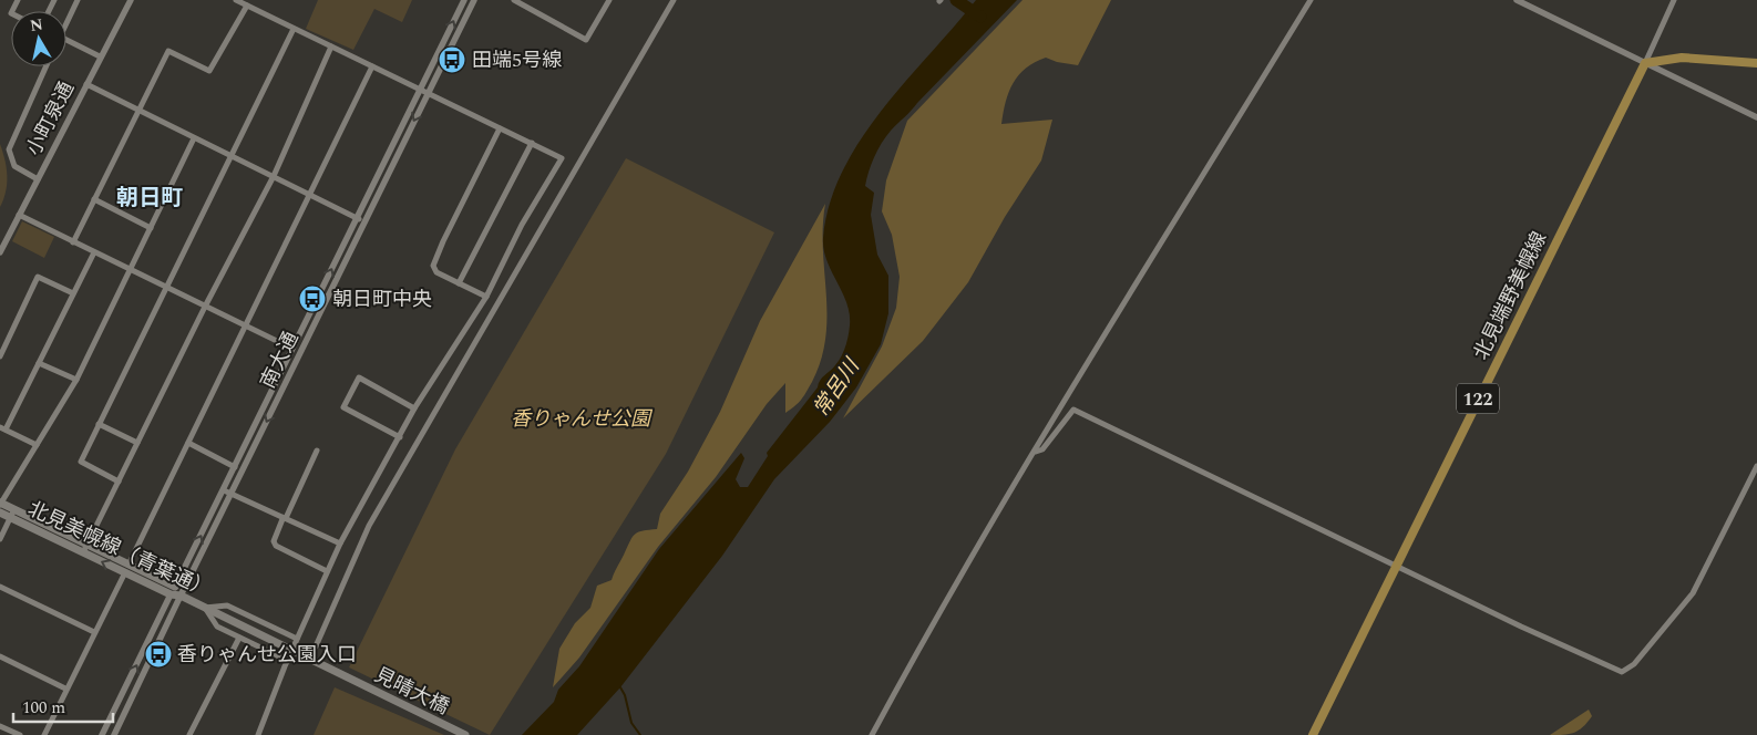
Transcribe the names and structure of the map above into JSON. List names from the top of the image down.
{
  "streets": {
    "main road": [
      "北見端野美幌線",
      "122",
      "北見美幌線（青葉通）",
      "見晴大橋"
    ],
    "street": ["小町泉通", "南大通"]
  },
  "crossings": [
    ["南大通", "北見美幌線（青葉通）"],
    ["北見美幌線（青葉通）", "見晴大橋"]
  ],
  "districts": ["朝日町"],
  "water": ["常呂川"],
  "parks": ["香りゃんせ公園"],
  "places": {
    "bus stop": ["田端5号線", "朝日町中央", "香りゃんせ公園入口"]
  },
  "scale_bar": "100 m",
  "north": "top"
}
